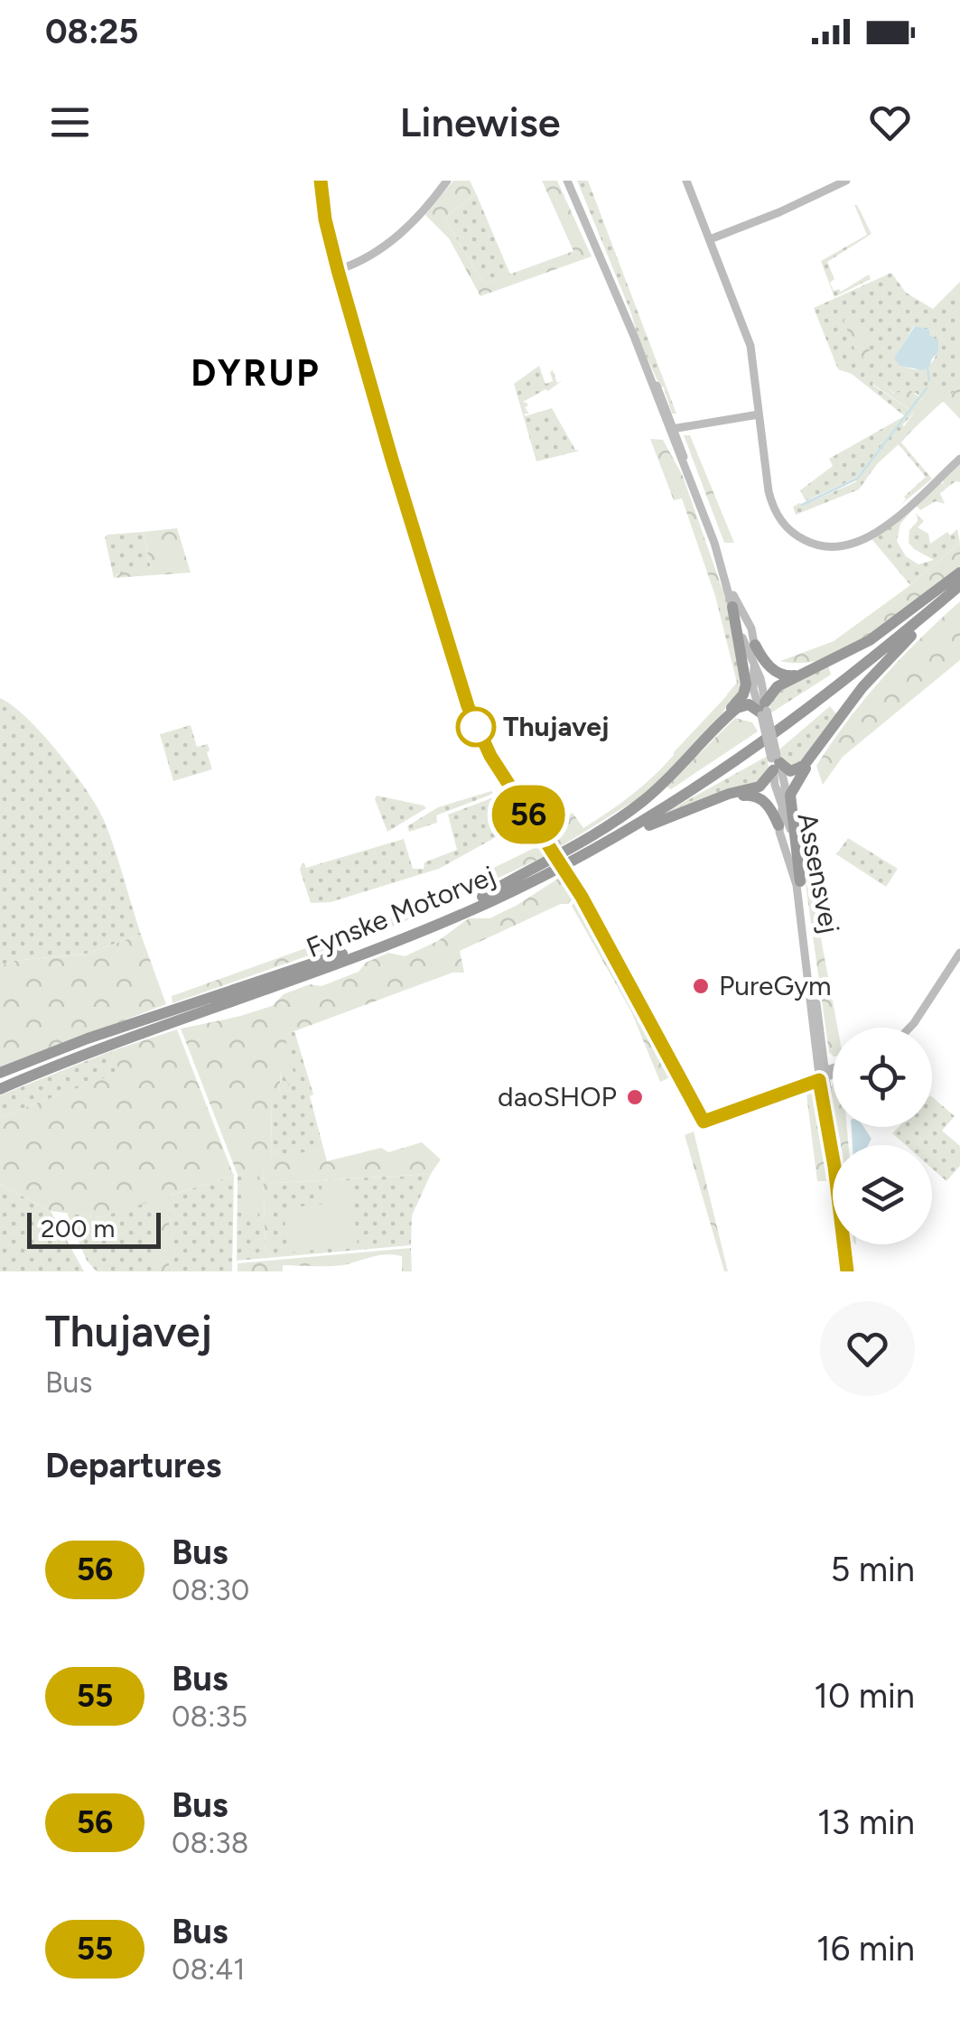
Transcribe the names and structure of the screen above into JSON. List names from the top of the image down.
{
  "streets": {
    "highway": ["Fynske Motorvej"],
    "main road": ["Assensvej"]
  },
  "districts": ["DYRUP"],
  "places": ["Thujavej", "PureGym", "daoSHOP"],
  "lines": ["bus line 56"],
  "scale_bar": "200 m",
  "page": {
    "status": "08:25",
    "header": "Linewise",
    "on_map": "56",
    "scale": "200 m",
    "heading": [
      ["Thujavej", "Bus"],
      "Departures"
    ],
    "list": [
      {
        "mark": "56",
        "name": "Bus",
        "note": "08:30",
        "value": "5 min"
      },
      {
        "mark": "55",
        "name": "Bus",
        "note": "08:35",
        "value": "10 min"
      },
      {
        "mark": "56",
        "name": "Bus",
        "note": "08:38",
        "value": "13 min"
      },
      {
        "mark": "55",
        "name": "Bus",
        "note": "08:41",
        "value": "16 min"
      }
    ]
  }
}
